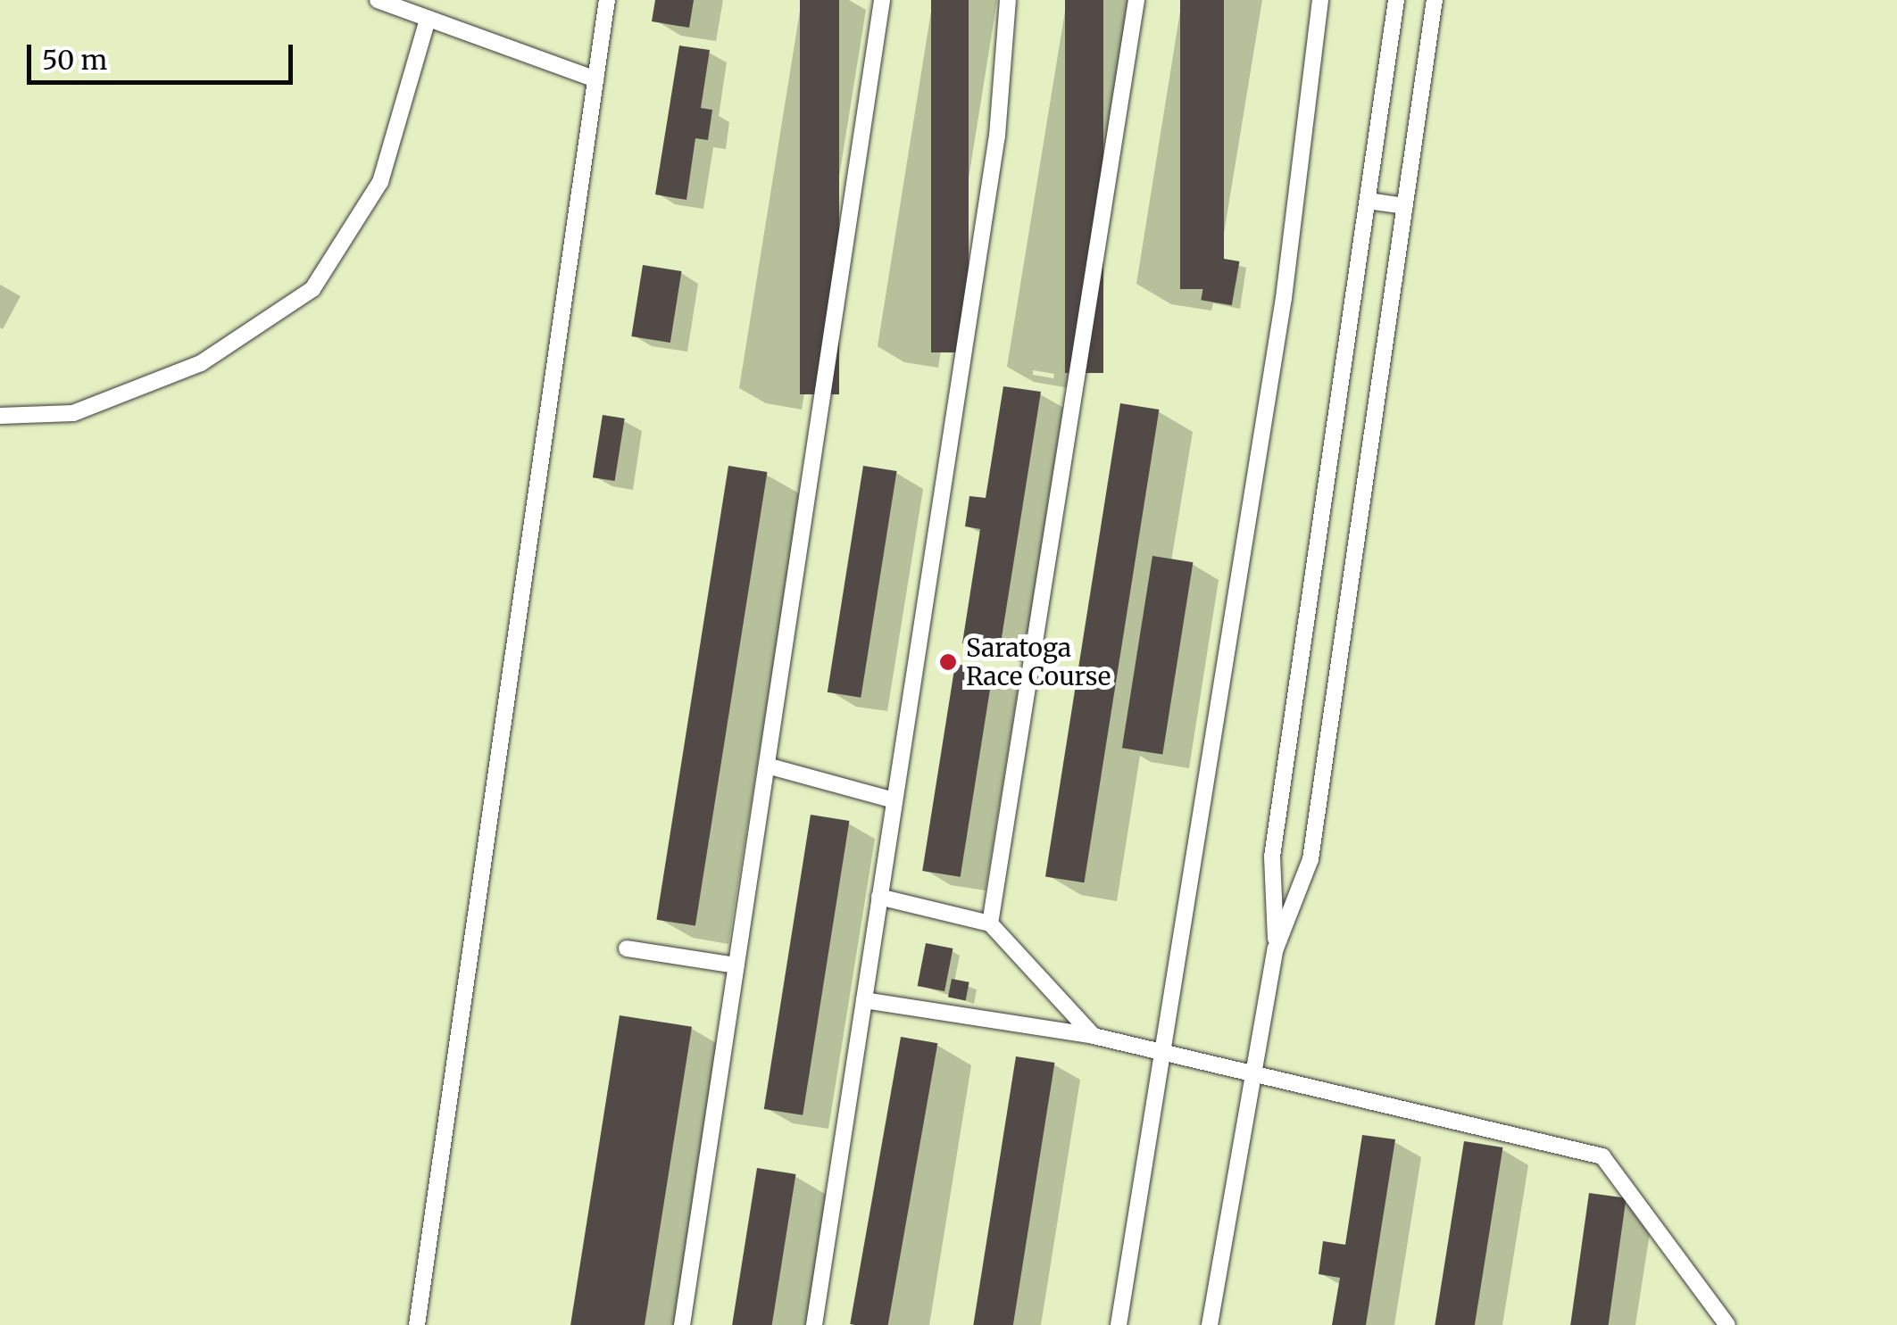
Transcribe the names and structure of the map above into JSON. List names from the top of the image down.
{
  "places": ["Saratoga Race Course"],
  "scale_bar": "50 m"
}
